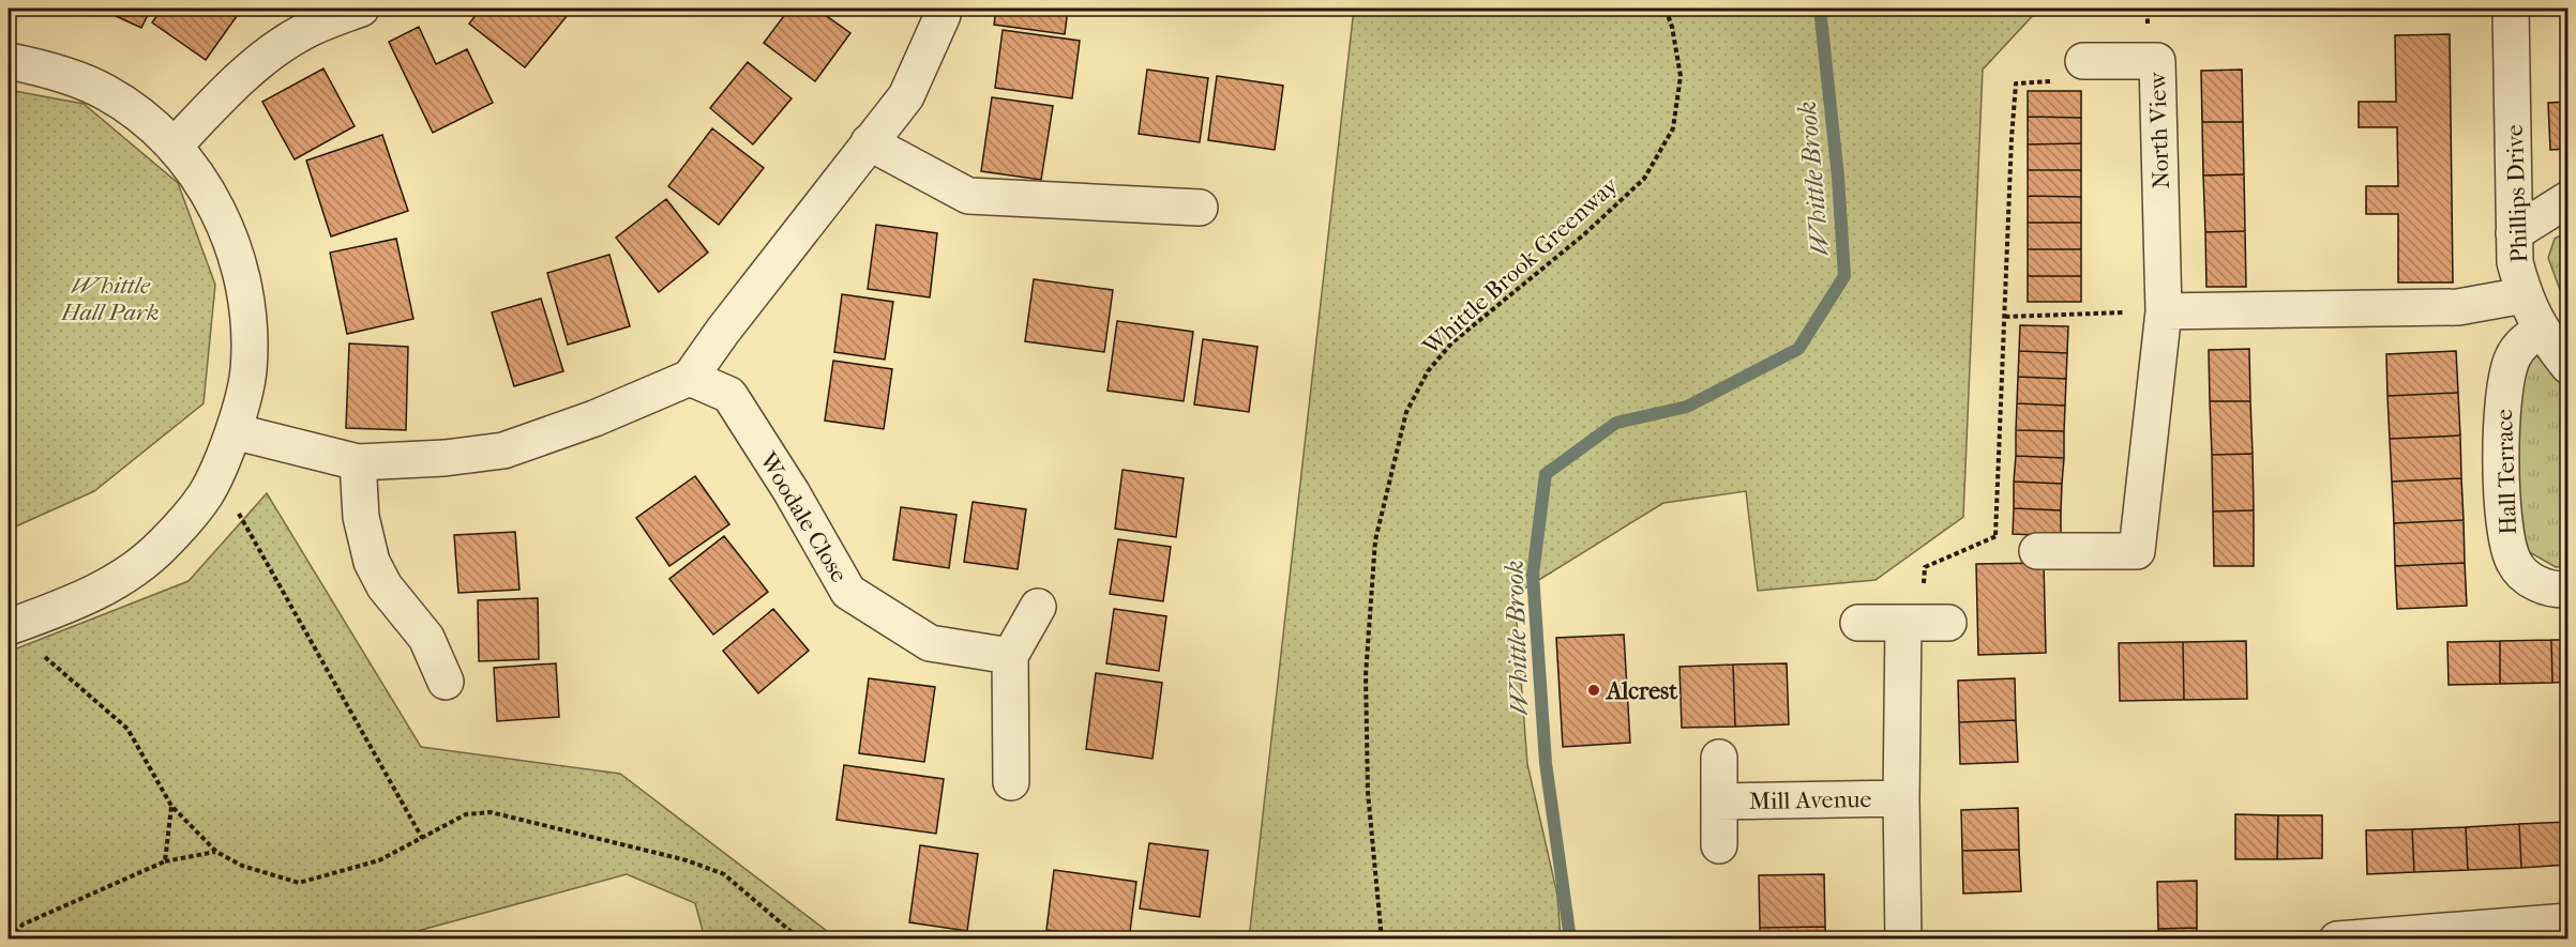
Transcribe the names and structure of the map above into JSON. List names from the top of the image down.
{
  "streets": {
    "street": [
      "North View",
      "Phillips Drive",
      "Hall Terrace",
      "Woodale Close",
      "Mill Avenue"
    ],
    "path": ["Whittle Brook Greenway"]
  },
  "crossings": [
    ["Phillips Drive", "Hall Terrace"]
  ],
  "water": ["Whittle Brook"],
  "parks": ["Whittle Hall Park"],
  "places": ["Alcrest"]
}
